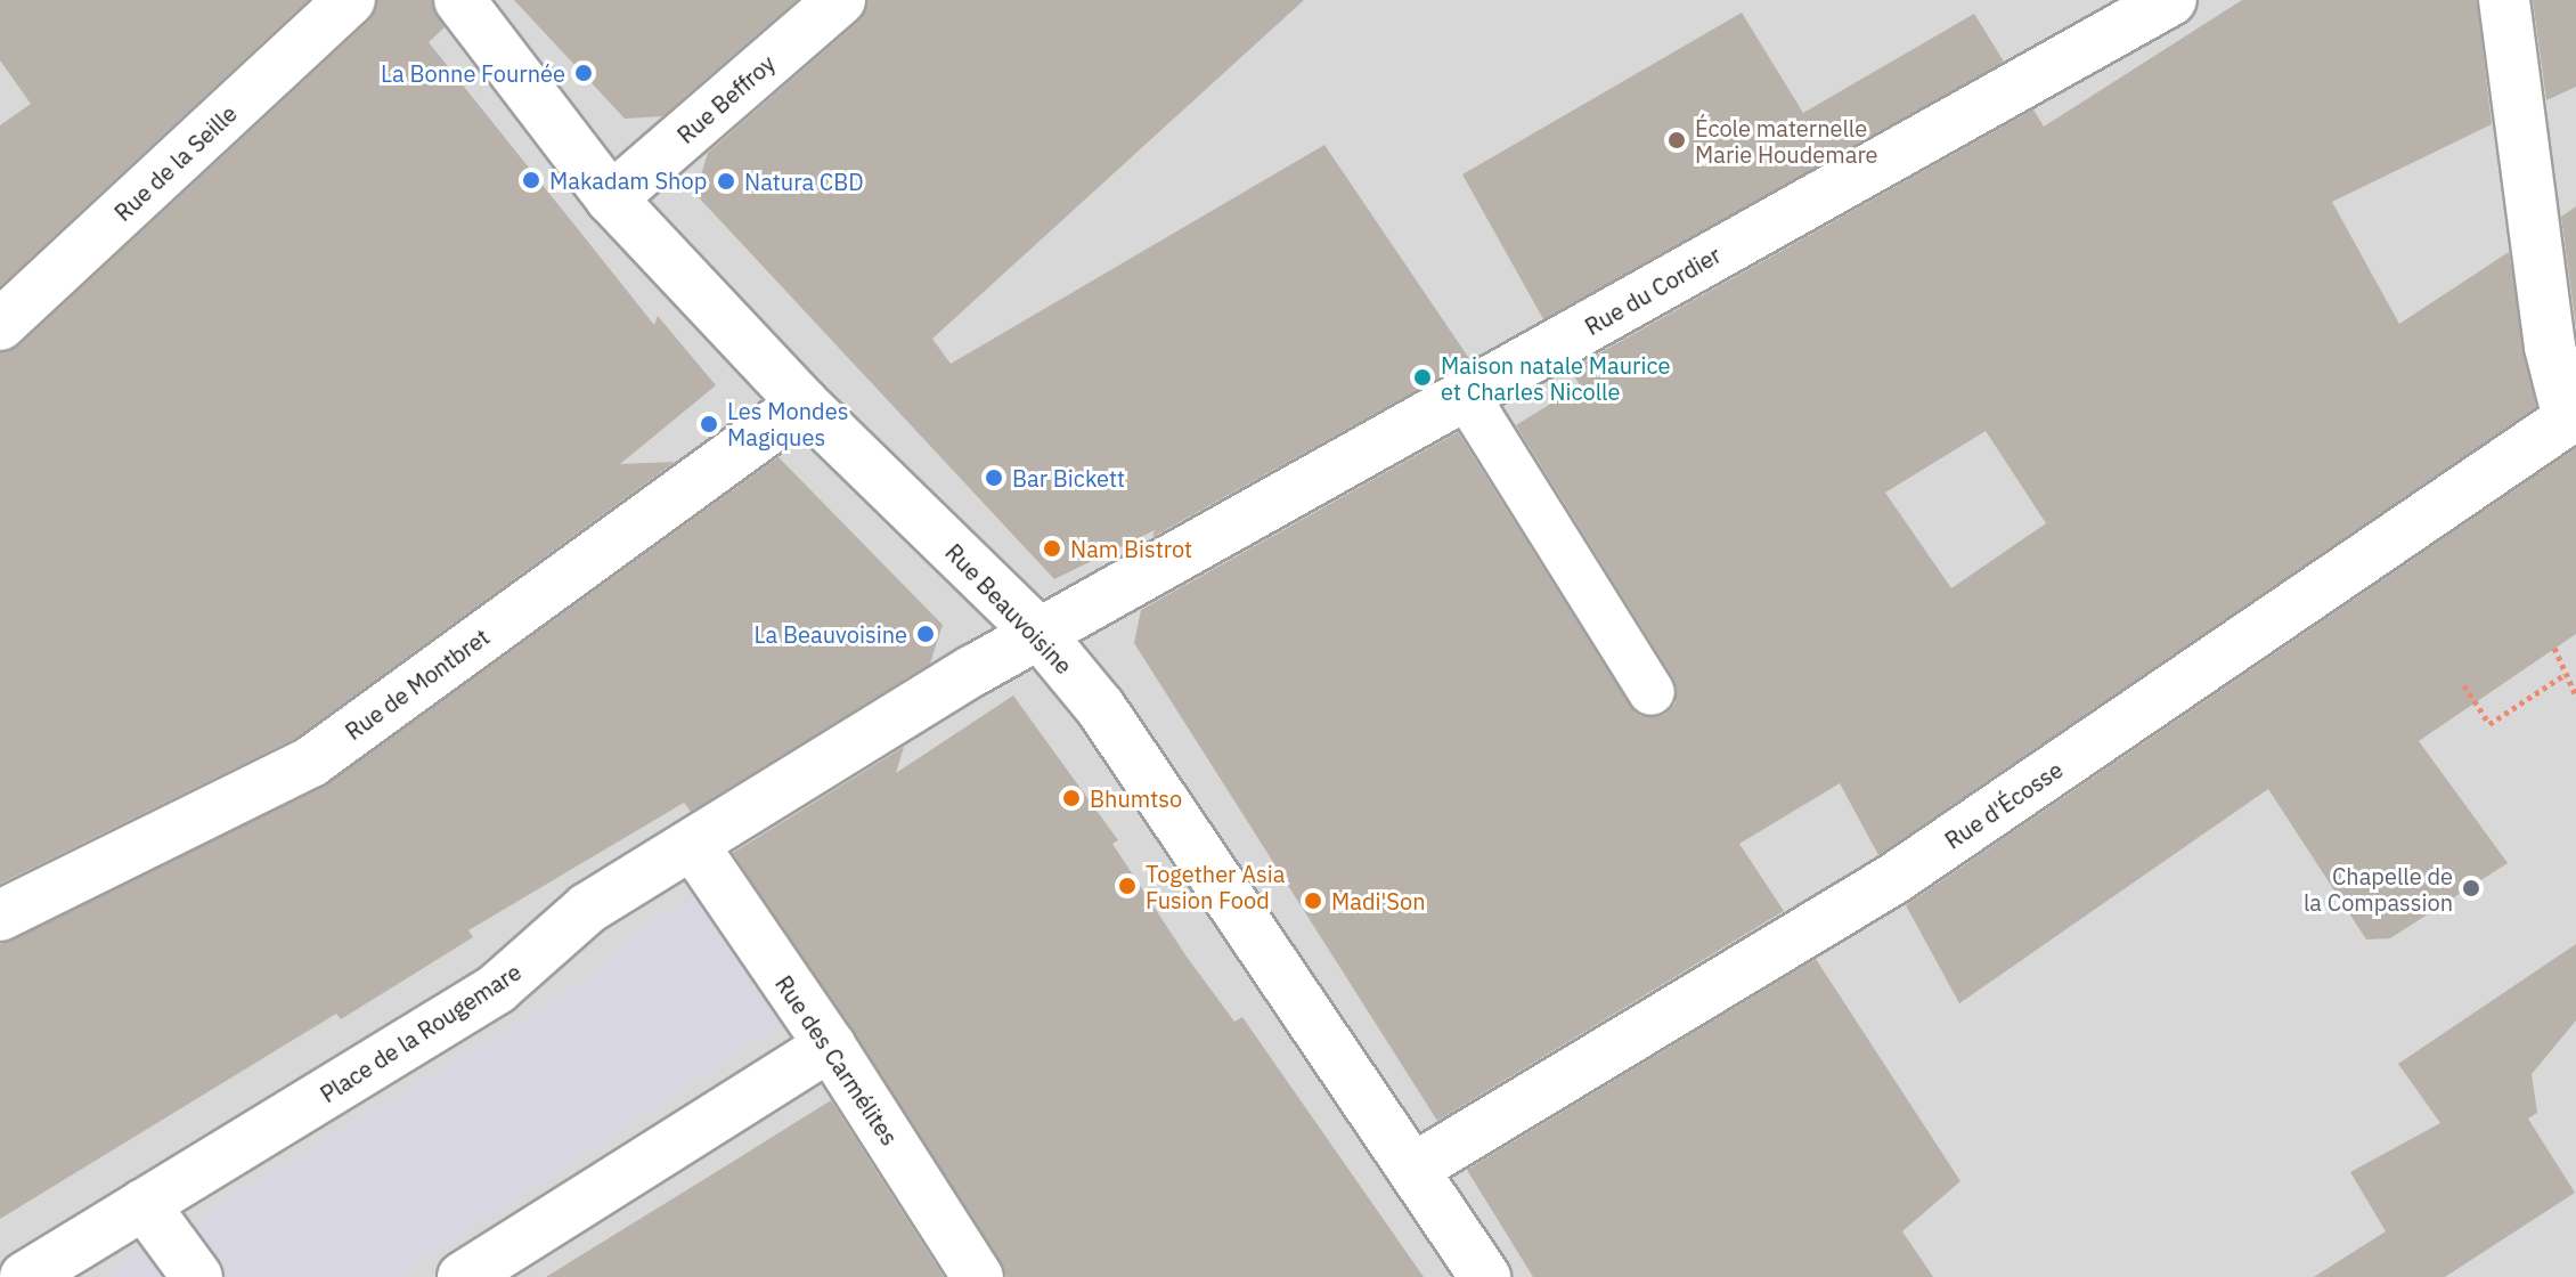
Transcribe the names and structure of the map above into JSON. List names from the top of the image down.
{
  "streets": {
    "street": [
      "Rue Beffroy",
      "Rue de la Seille",
      "Rue du Cordier",
      "Rue Beauvoisine",
      "Rue de Montbret",
      "Rue d'Écosse",
      "Place de la Rougemare",
      "Rue des Carmélites"
    ]
  },
  "crossings": [
    ["Rue Beffroy", "Rue Beauvoisine"],
    ["Rue du Cordier", "Rue Beauvoisine"],
    ["Rue du Cordier", "Place de la Rougemare"],
    ["Rue Beauvoisine", "Rue de Montbret"],
    ["Rue Beauvoisine", "Rue d'Écosse"],
    ["Rue Beauvoisine", "Place de la Rougemare"],
    ["Place de la Rougemare", "Rue des Carmélites"]
  ],
  "places": [
    "La Bonne Fournée",
    "École maternelle Marie Houdemare",
    "Makadam Shop",
    "Natura CBD",
    "Maison natale Maurice et Charles Nicolle",
    "Les Mondes Magiques",
    "Bar Bickett",
    "Nam Bistrot",
    "La Beauvoisine",
    "Bhumtso",
    "Together Asia Fusion Food",
    "Chapelle de la Compassion",
    "Madi'Son"
  ]
}
